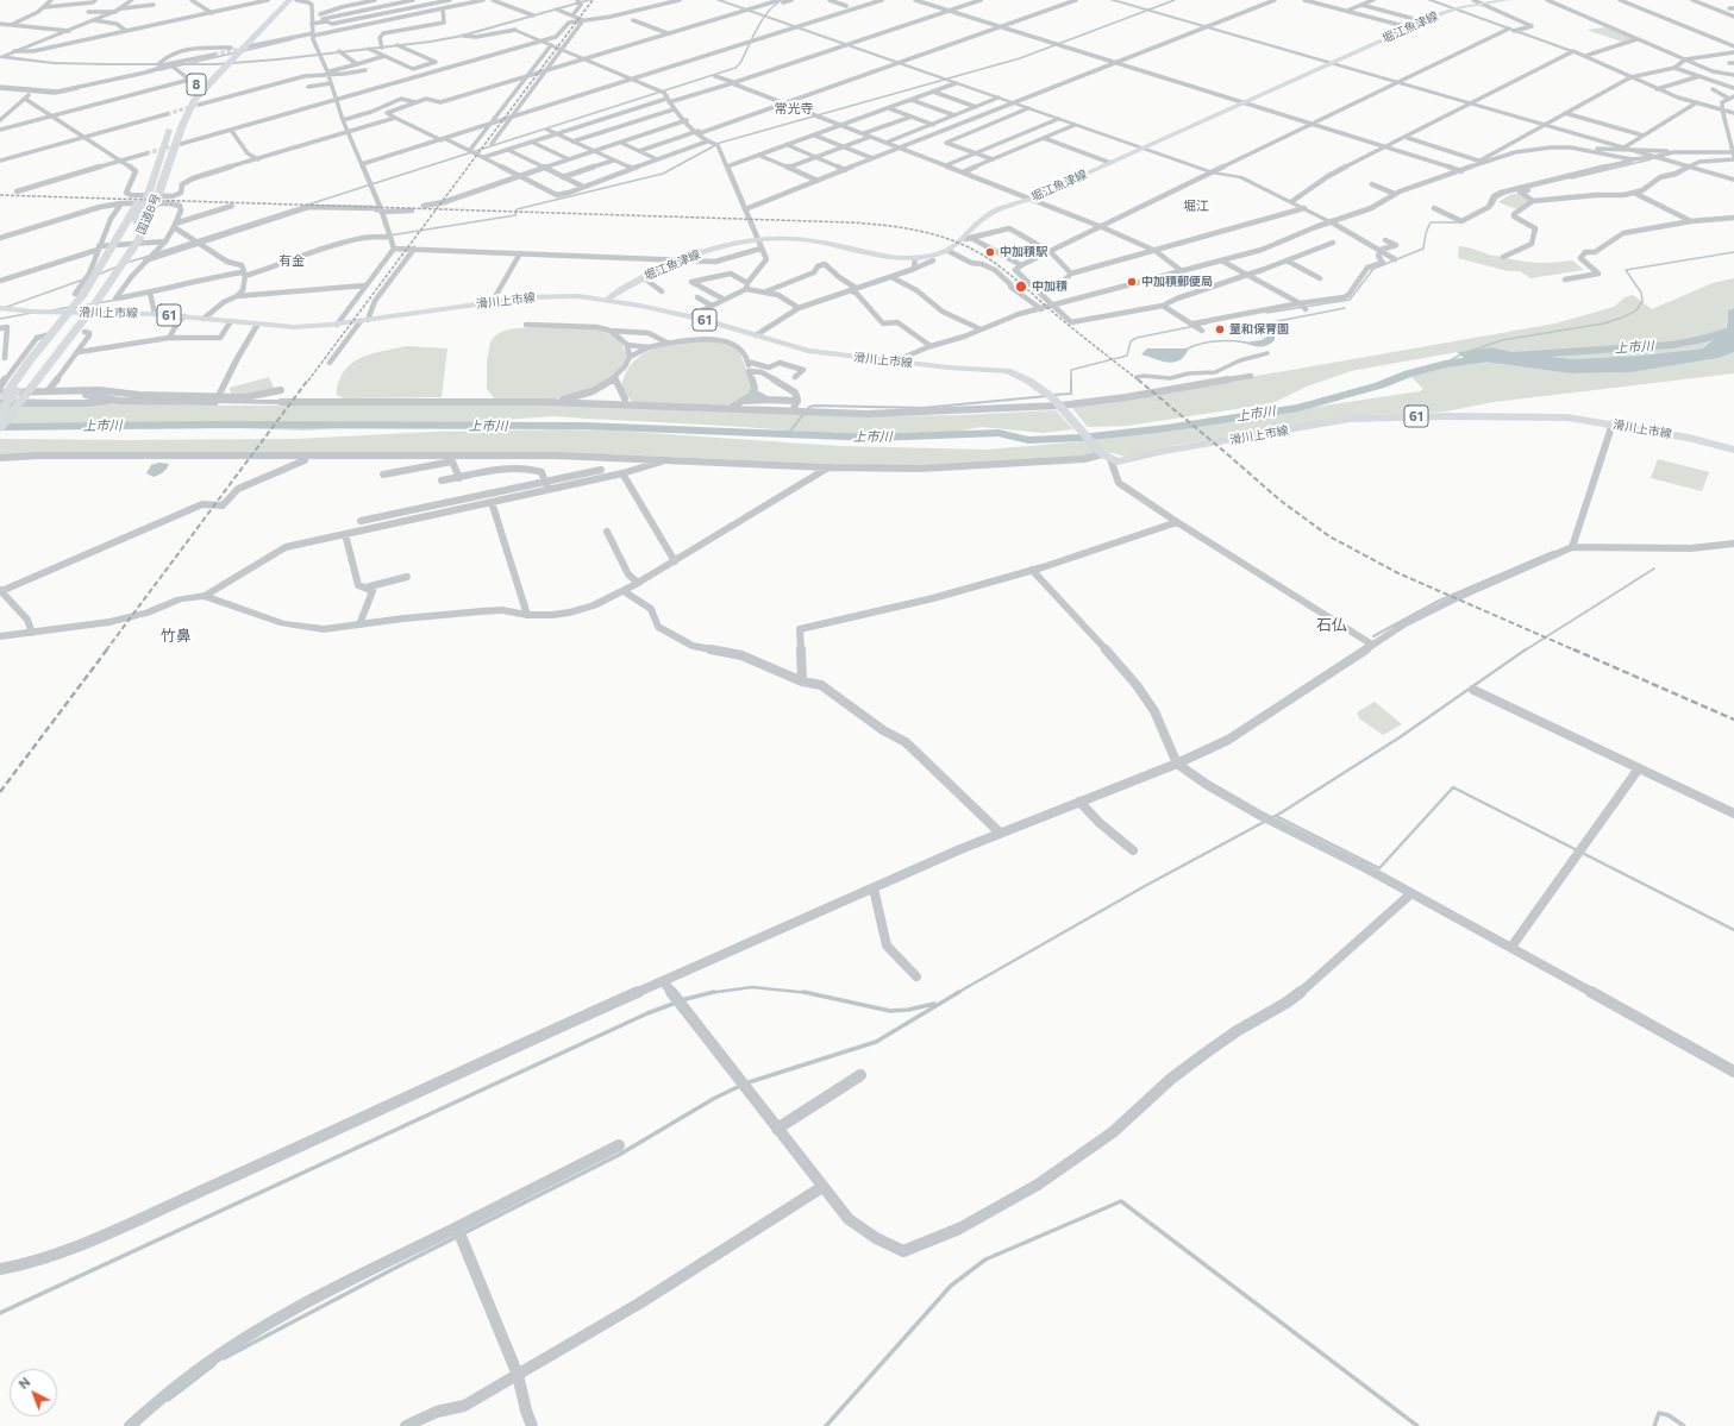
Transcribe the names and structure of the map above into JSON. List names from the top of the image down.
{
  "streets": {
    "highway": ["8", "国道8号"],
    "main road": ["堀江魚津線", "滑川上市線", "61"]
  },
  "crossings": [
    ["堀江魚津線", "滑川上市線"],
    ["8", "国道8号"],
    ["8", "滑川上市線"]
  ],
  "districts": [
    "常光寺",
    "堀江",
    "有金",
    "石仏",
    "竹鼻"
  ],
  "water": ["上市川"],
  "places": [
    "中加積駅",
    "中加積郵便局",
    "中加積",
    "童和保育園"
  ],
  "north": "top left"
}
